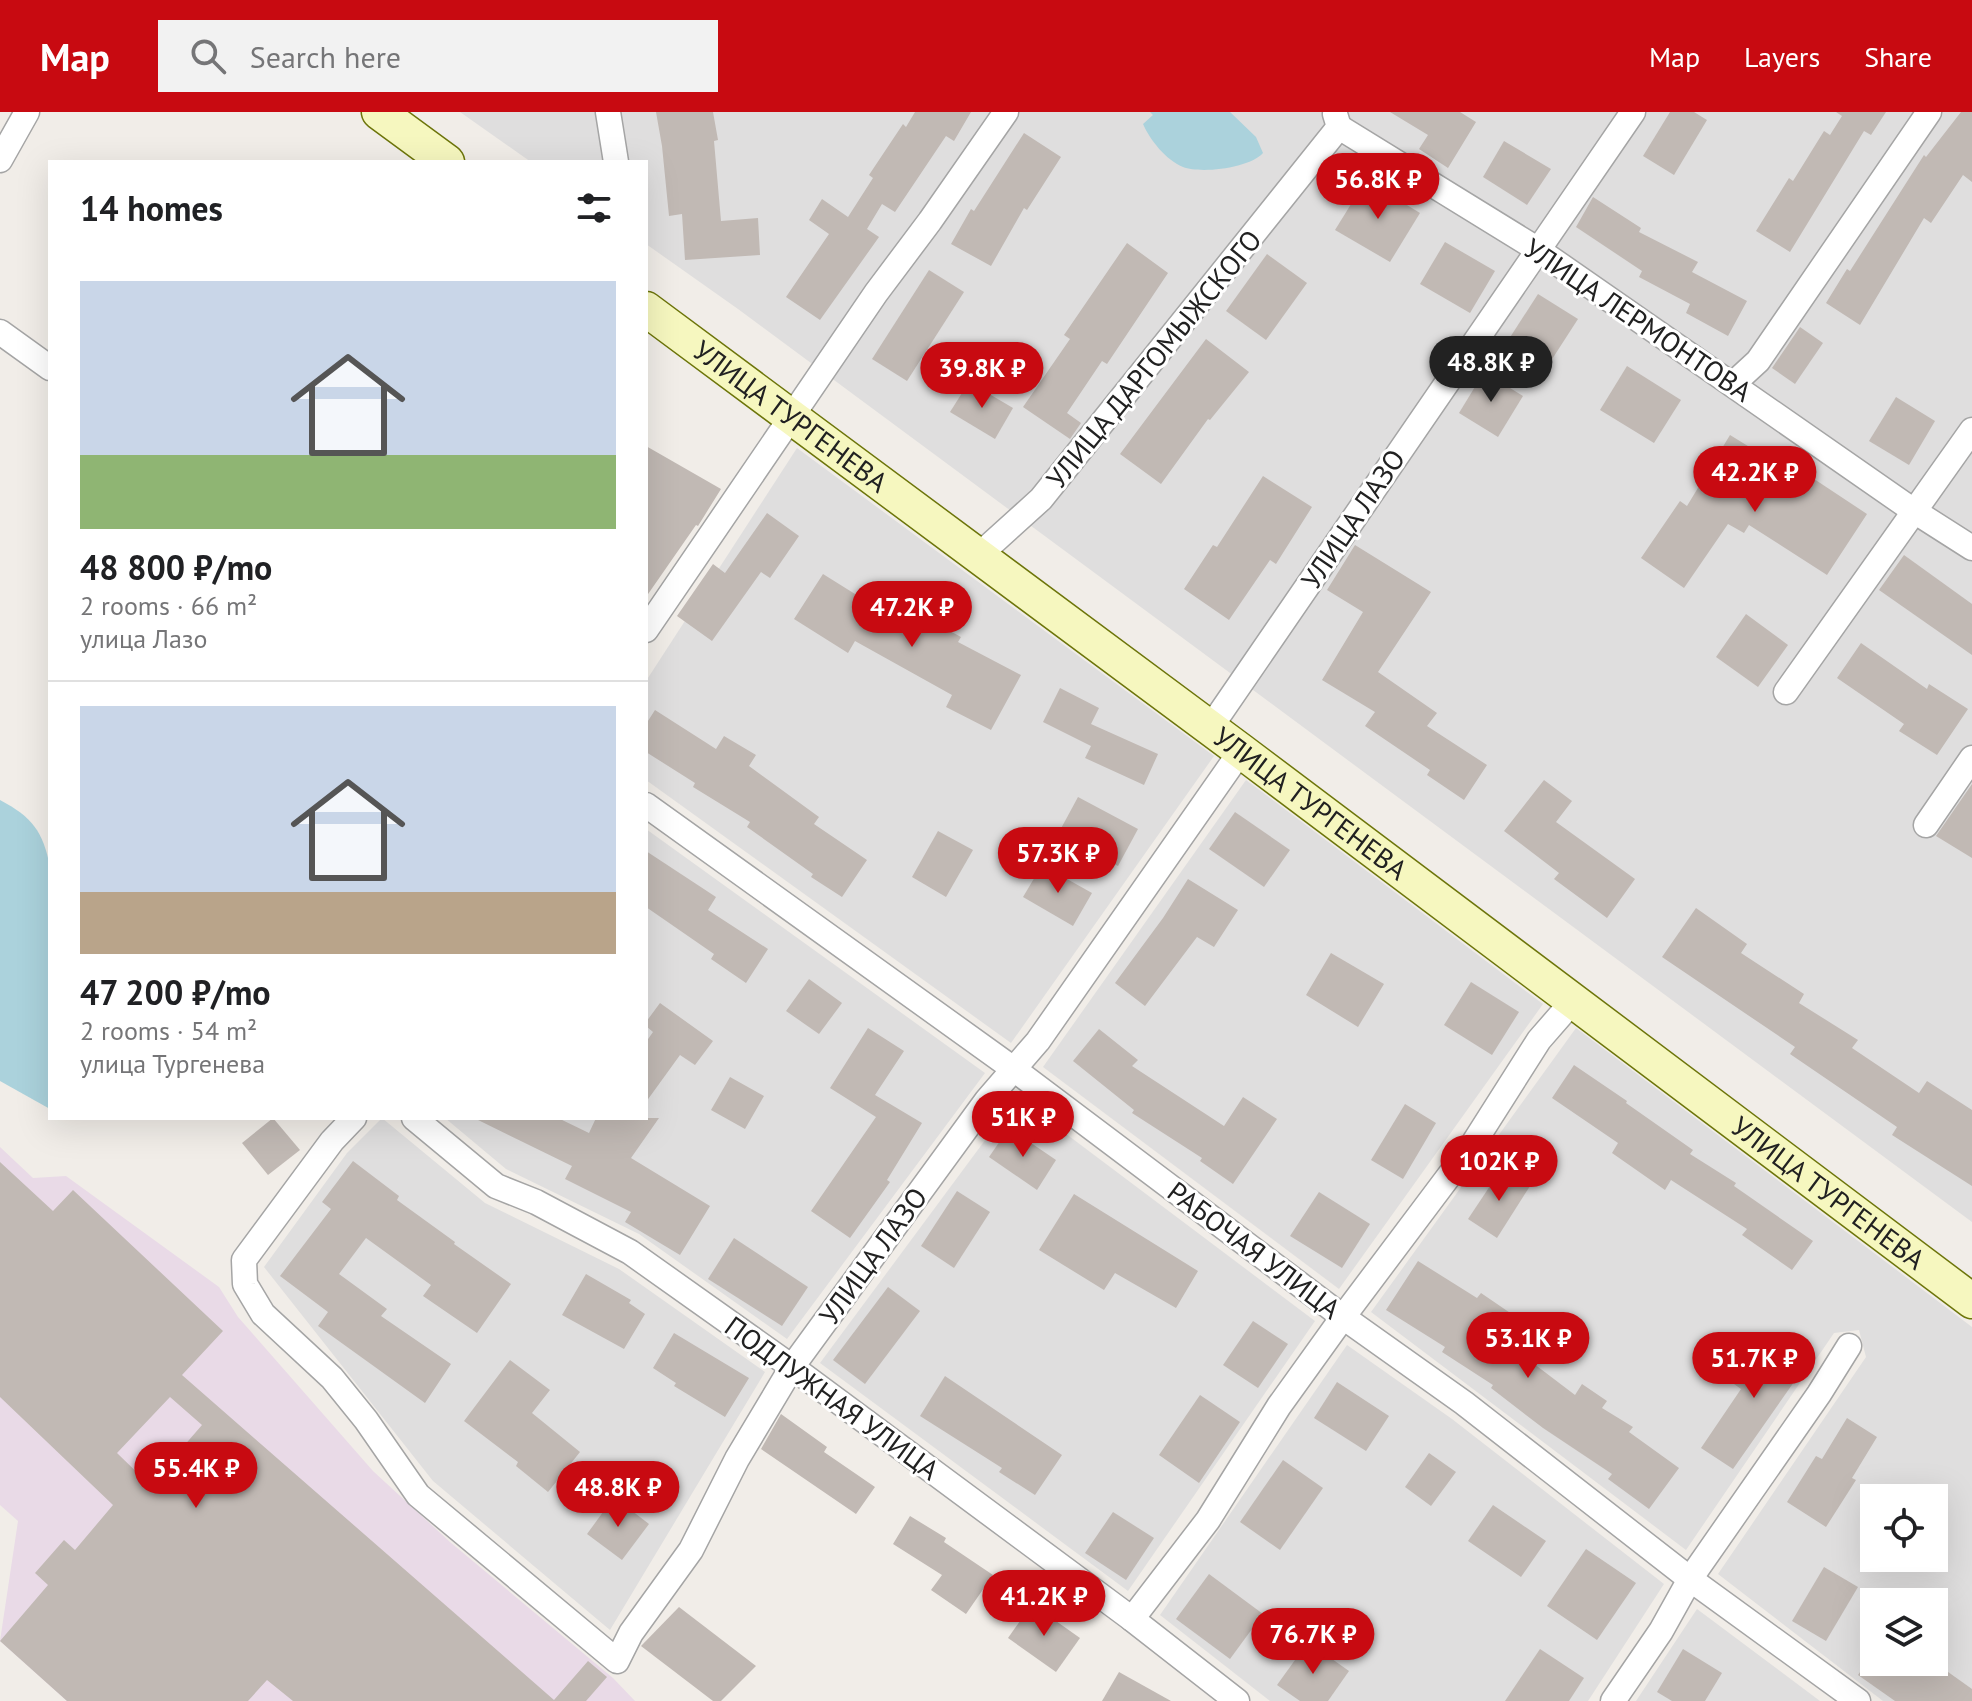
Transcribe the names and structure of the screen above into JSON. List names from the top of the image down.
{
  "streets": {
    "street": [
      "УЛИЦА ЛЕРМОНТОВА",
      "УЛИЦА ДАРГОМЫЖСКОГО",
      "УЛИЦА ТУРГЕНЕВА",
      "УЛИЦА ЛАЗО",
      "РАБОЧАЯ УЛИЦА",
      "ПОДЛУЖНАЯ УЛИЦА"
    ]
  },
  "crossings": [
    ["УЛИЦА ЛЕРМОНТОВА", "УЛИЦА ДАРГОМЫЖСКОГО"],
    ["УЛИЦА ЛЕРМОНТОВА", "УЛИЦА ЛАЗО"],
    ["УЛИЦА ДАРГОМЫЖСКОГО", "УЛИЦА ТУРГЕНЕВА"],
    ["УЛИЦА ТУРГЕНЕВА", "УЛИЦА ЛАЗО"],
    ["УЛИЦА ЛАЗО", "РАБОЧАЯ УЛИЦА"],
    ["УЛИЦА ЛАЗО", "ПОДЛУЖНАЯ УЛИЦА"]
  ],
  "page": {
    "header": "Map",
    "search": "Search here",
    "nav": ["Map", "Layers", "Share"],
    "price": [
      "56.8K ₽",
      "48.8K ₽",
      "39.8K ₽",
      "42.2K ₽",
      "47.2K ₽",
      "57.3K ₽",
      "51K ₽",
      "102K ₽",
      "53.1K ₽",
      "51.7K ₽",
      "55.4K ₽",
      "48.8K ₽",
      "41.2K ₽",
      "76.7K ₽"
    ],
    "heading": "14 homes",
    "list": [
      {
        "name": "48 800 ₽/mo",
        "note": "2 rooms · 66 m² · улица Лазо"
      },
      {
        "name": "47 200 ₽/mo",
        "note": "2 rooms · 54 m² · улица Тургенева"
      }
    ]
  }
}
